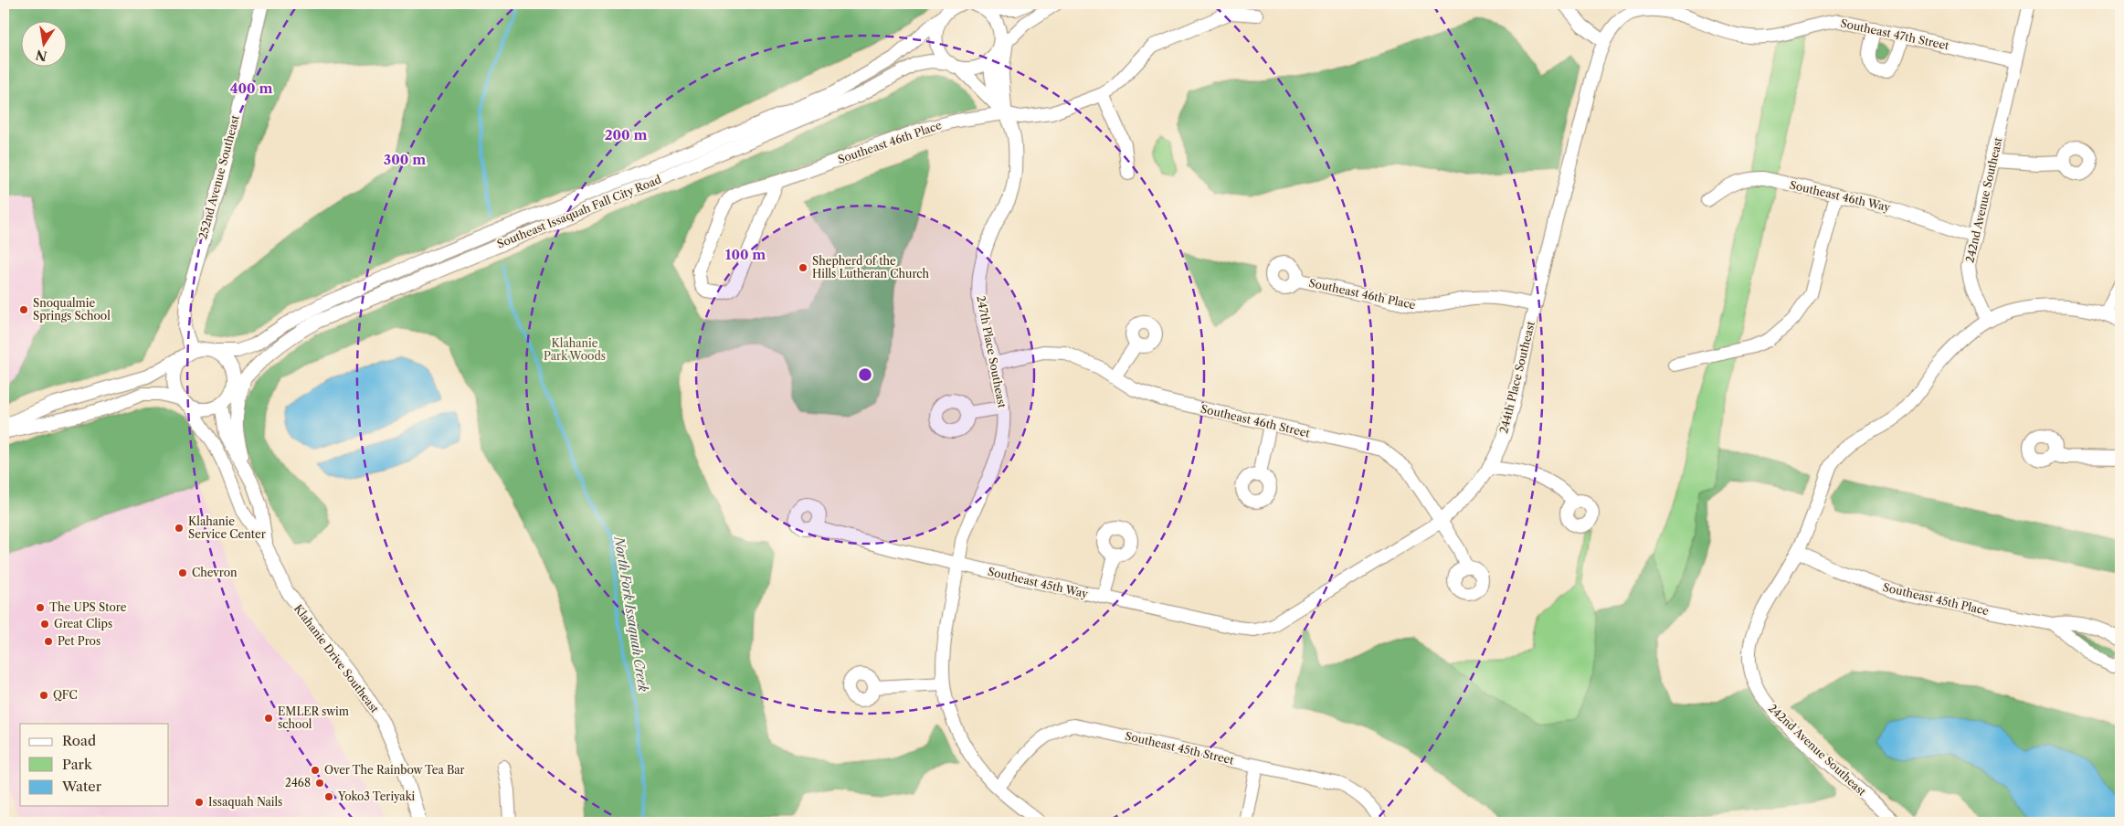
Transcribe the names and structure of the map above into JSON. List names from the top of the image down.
{
  "streets": {
    "street": [
      "Southeast 47th Street",
      "Southeast 46th Place",
      "252nd Avenue Southeast",
      "Southeast 46th Way",
      "242nd Avenue Southeast",
      "Southeast Issaquah Fall City Road",
      "247th Place Southeast",
      "244th Place Southeast",
      "Southeast 46th Street",
      "Southeast 45th Way",
      "Southeast 45th Place",
      "Klahanie Drive Southeast",
      "Southeast 45th Street"
    ]
  },
  "crossings": [
    ["Southeast 47th Street", "242nd Avenue Southeast"],
    ["Southeast 47th Street", "244th Place Southeast"],
    ["Southeast 46th Place", "247th Place Southeast"],
    ["Southeast 46th Place", "244th Place Southeast"],
    ["252nd Avenue Southeast", "Southeast Issaquah Fall City Road"],
    ["252nd Avenue Southeast", "Klahanie Drive Southeast"],
    ["Southeast 46th Way", "242nd Avenue Southeast"],
    ["242nd Avenue Southeast", "Southeast 45th Place"],
    ["Southeast Issaquah Fall City Road", "247th Place Southeast"],
    ["Southeast Issaquah Fall City Road", "Klahanie Drive Southeast"],
    ["247th Place Southeast", "Southeast 46th Street"],
    ["247th Place Southeast", "Southeast 45th Way"],
    ["247th Place Southeast", "Southeast 45th Street"],
    ["244th Place Southeast", "Southeast 46th Street"],
    ["244th Place Southeast", "Southeast 45th Way"]
  ],
  "water": ["North Fork Issaquah Creek"],
  "parks": ["Klahanie Park Woods"],
  "places": [
    "Shepherd of the Hills Lutheran Church",
    "Snoqualmie Springs School",
    "Klahanie Service Center",
    "Chevron",
    "The UPS Store",
    "Great Clips",
    "Pet Pros",
    "QFC",
    "EMLER swim school",
    "Over The Rainbow Tea Bar",
    "2468",
    "Yoko3 Teriyaki",
    "Issaquah Nails"
  ],
  "legend": ["Road", "Park", "Water"],
  "north": "bottom",
  "rings": [
    "400 m",
    "200 m",
    "300 m",
    "100 m"
  ]
}
